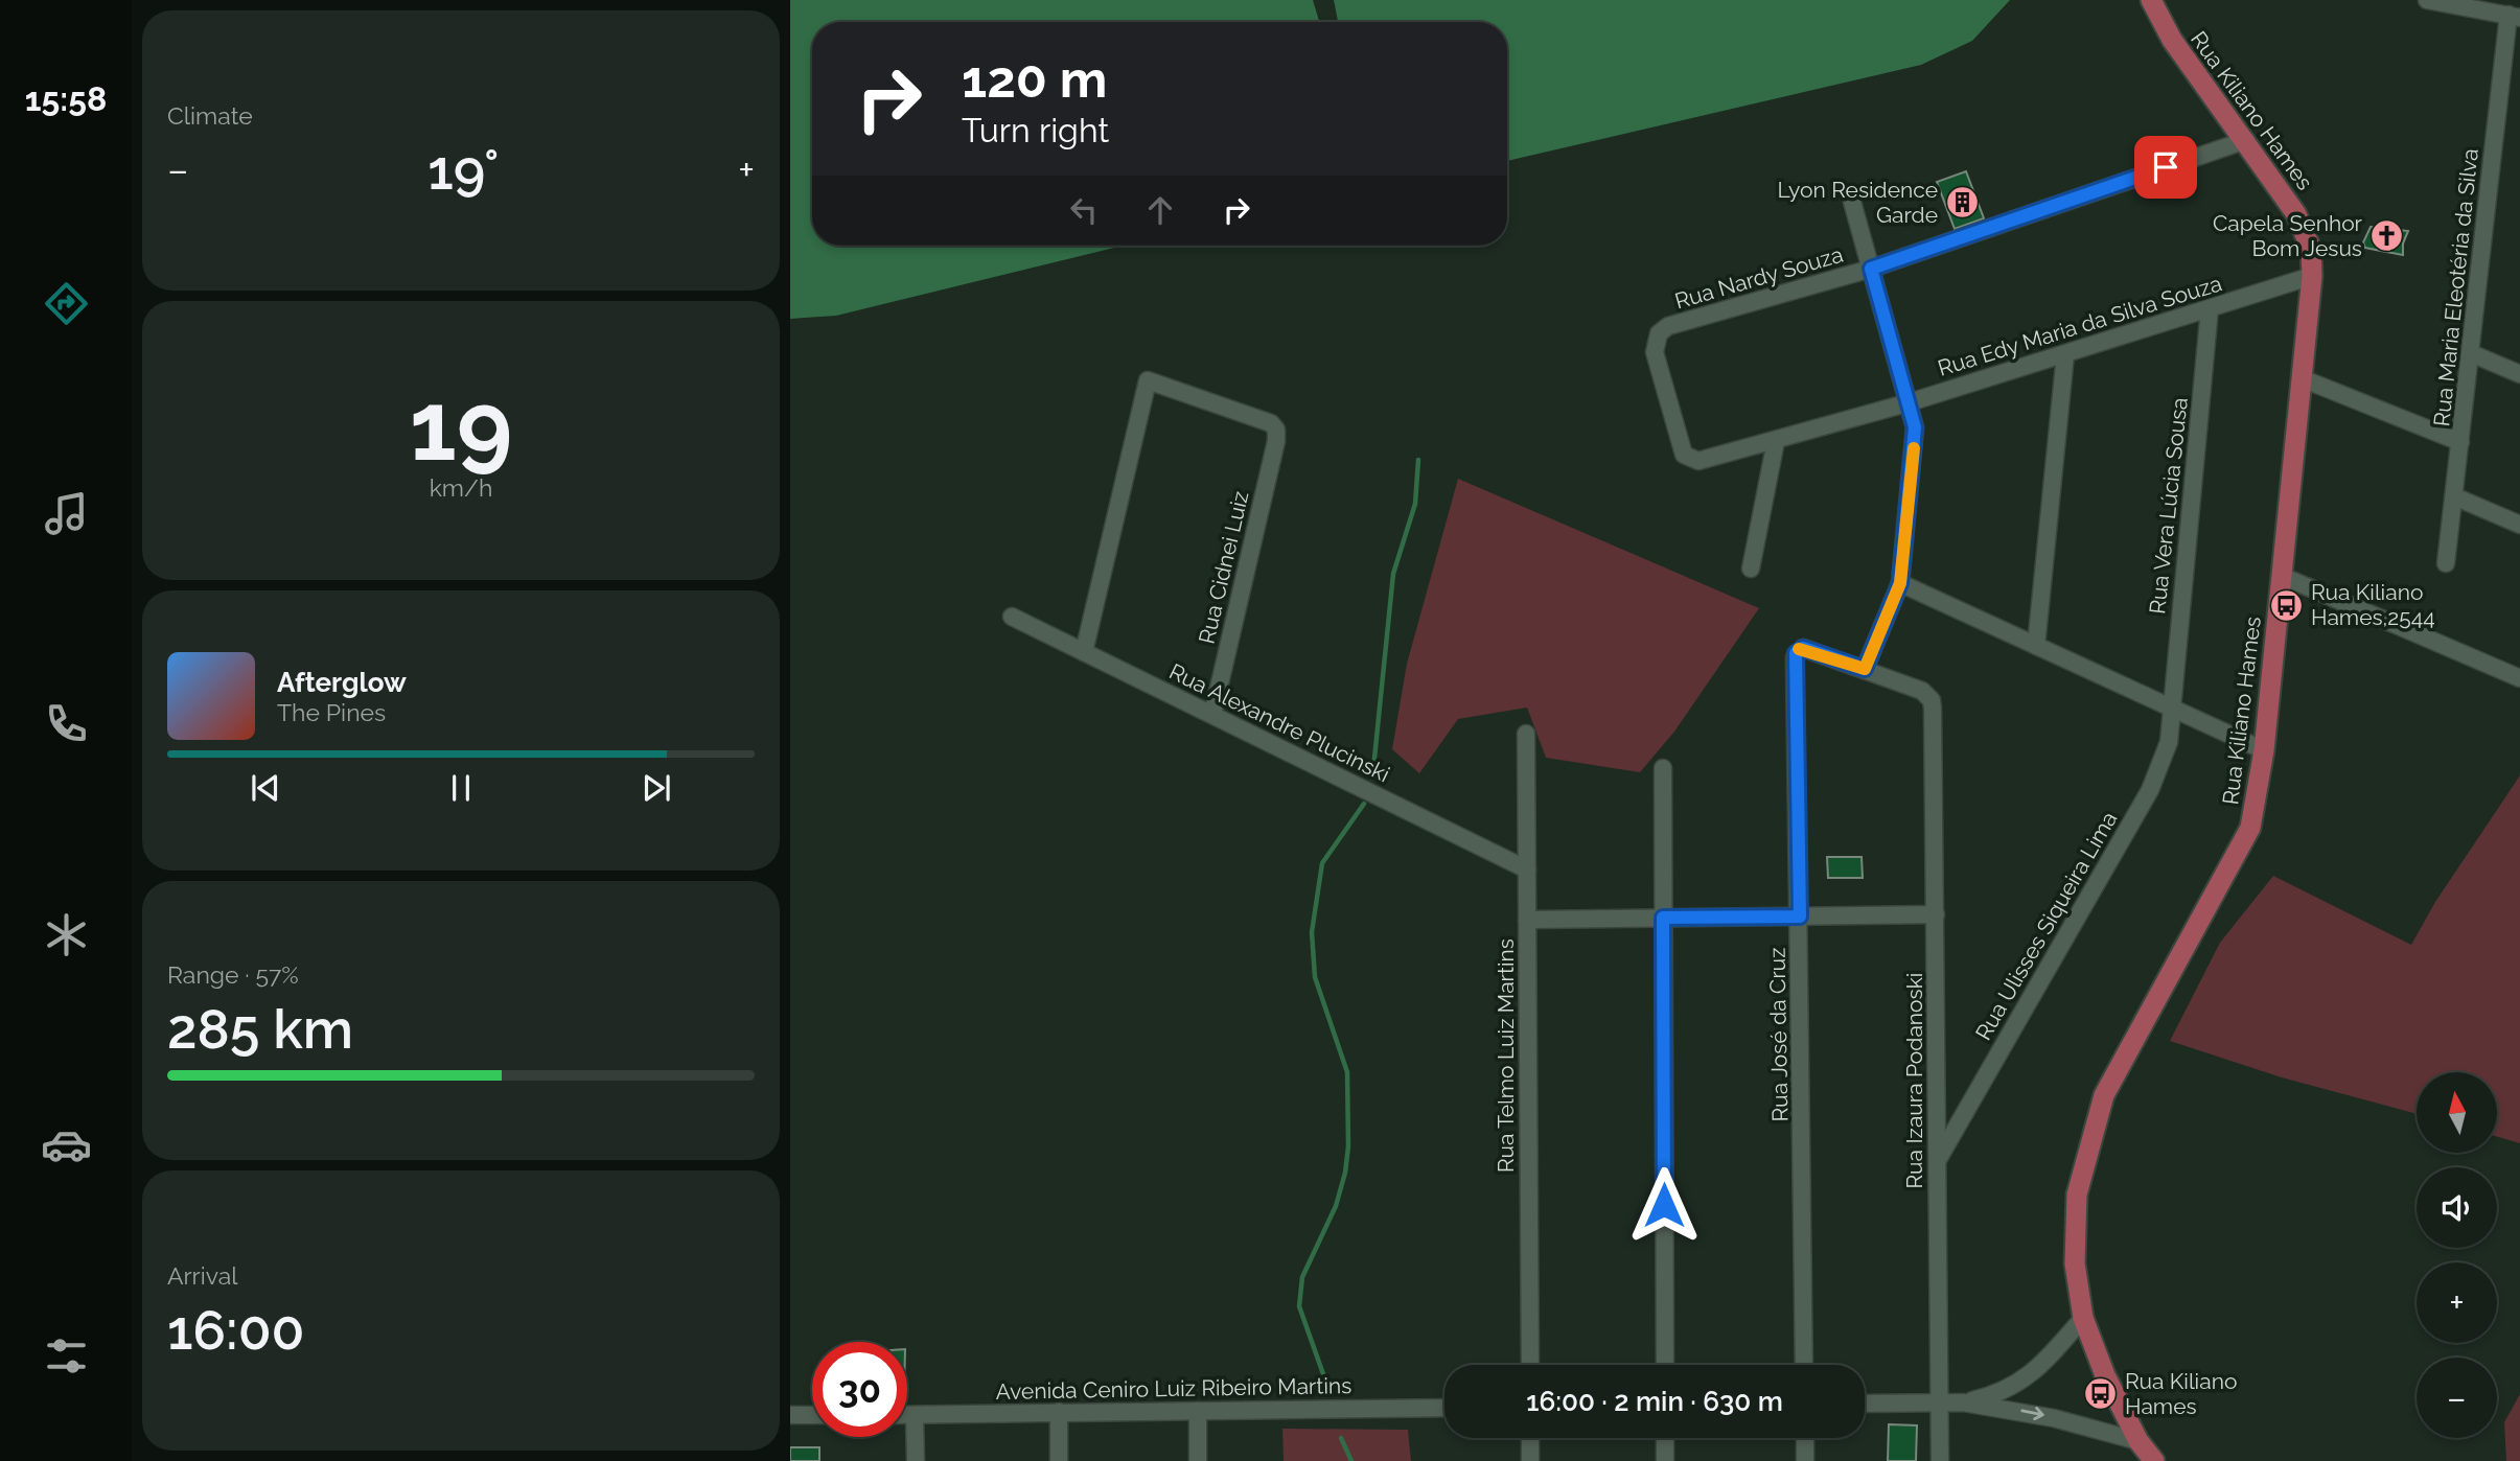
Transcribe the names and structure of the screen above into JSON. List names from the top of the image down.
{
  "streets": {
    "main road": ["Rua Kiliano Hames"],
    "street": [
      "Rua Nardy Souza",
      "Rua Maria Eleotéria da Silva",
      "Rua Edy Maria da Silva Souza",
      "Rua Vera Lúcia Sousa",
      "Rua Cidnei Luiz",
      "Rua Alexandre Plucinski",
      "Rua Ulisses Siqueira Lima",
      "Rua José da Cruz",
      "Rua Telmo Luiz Martins",
      "Rua Izaura Podanoski",
      "Avenida Ceniro Luiz Ribeiro Martins"
    ]
  },
  "crossings": [
    ["Rua Kiliano Hames", "Rua Nardy Souza"],
    ["Rua Kiliano Hames", "Rua Edy Maria da Silva Souza"],
    ["Rua Nardy Souza", "Rua Edy Maria da Silva Souza"],
    ["Rua Edy Maria da Silva Souza", "Rua Vera Lúcia Sousa"],
    ["Rua Vera Lúcia Sousa", "Rua Ulisses Siqueira Lima"],
    ["Rua Cidnei Luiz", "Rua Alexandre Plucinski"],
    ["Rua Alexandre Plucinski", "Rua Telmo Luiz Martins"],
    ["Rua Ulisses Siqueira Lima", "Rua Izaura Podanoski"],
    ["Rua José da Cruz", "Rua Izaura Podanoski"]
  ],
  "places": {
    "building": ["Lyon Residence Garde"],
    "church": ["Capela Senhor Bom Jesus"],
    "bus stop": ["Rua Kiliano Hames,2544", "Rua Kiliano Hames"]
  },
  "north": "top",
  "page": {
    "tabs": "15:58",
    "tile": [
      "Climate",
      ["19", "km/h"],
      ["Range · 57%", "285 km"],
      ["Arrival", "16:00"]
    ],
    "turn": ["120 m", "Turn right"],
    "heat": ["−", "19°", "+"],
    "song": ["Afterglow", "The Pines"],
    "map_buttons": ["+", "−"],
    "limit": "30",
    "trip": "16:00 · 2 min · 630 m"
  }
}
